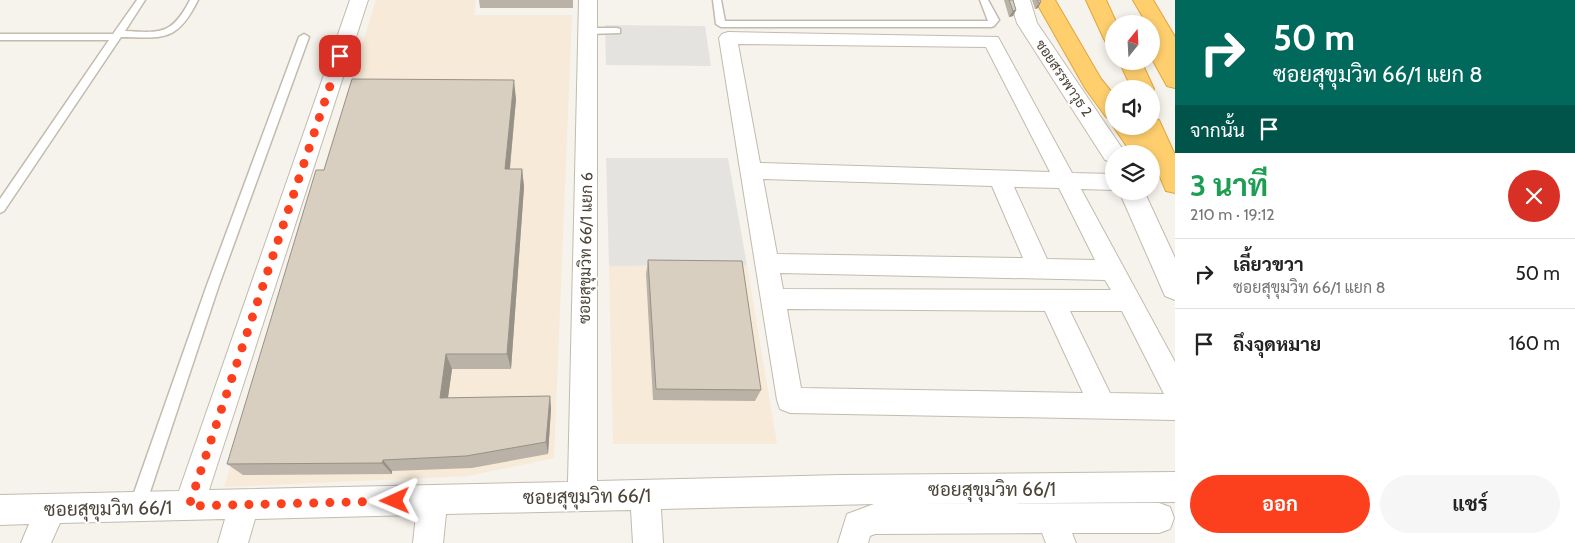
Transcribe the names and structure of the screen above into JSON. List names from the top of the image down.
{
  "streets": {
    "street": ["ซอยสรรพาวุธ 2", "ซอยสุขุมวิท 66/1 แยก 6", "ซอยสุขุมวิท 66/1"]
  },
  "crossings": [
    ["ซอยสุขุมวิท 66/1 แยก 6", "ซอยสุขุมวิท 66/1"]
  ],
  "north": "top",
  "page": {
    "turn": ["50 m", "ซอยสุขุมวิท 66/1 แยก 8"],
    "then": "จากนั้น",
    "heading": ["3 นาที", "210 m · 19:12"],
    "list": [
      {
        "name": "เลี้ยวขวา",
        "note": "ซอยสุขุมวิท 66/1 แยก 8",
        "value": "50 m"
      },
      {
        "name": "ถึงจุดหมาย",
        "value": "160 m"
      }
    ],
    "buttons": ["ออก", "แชร์"]
  }
}
